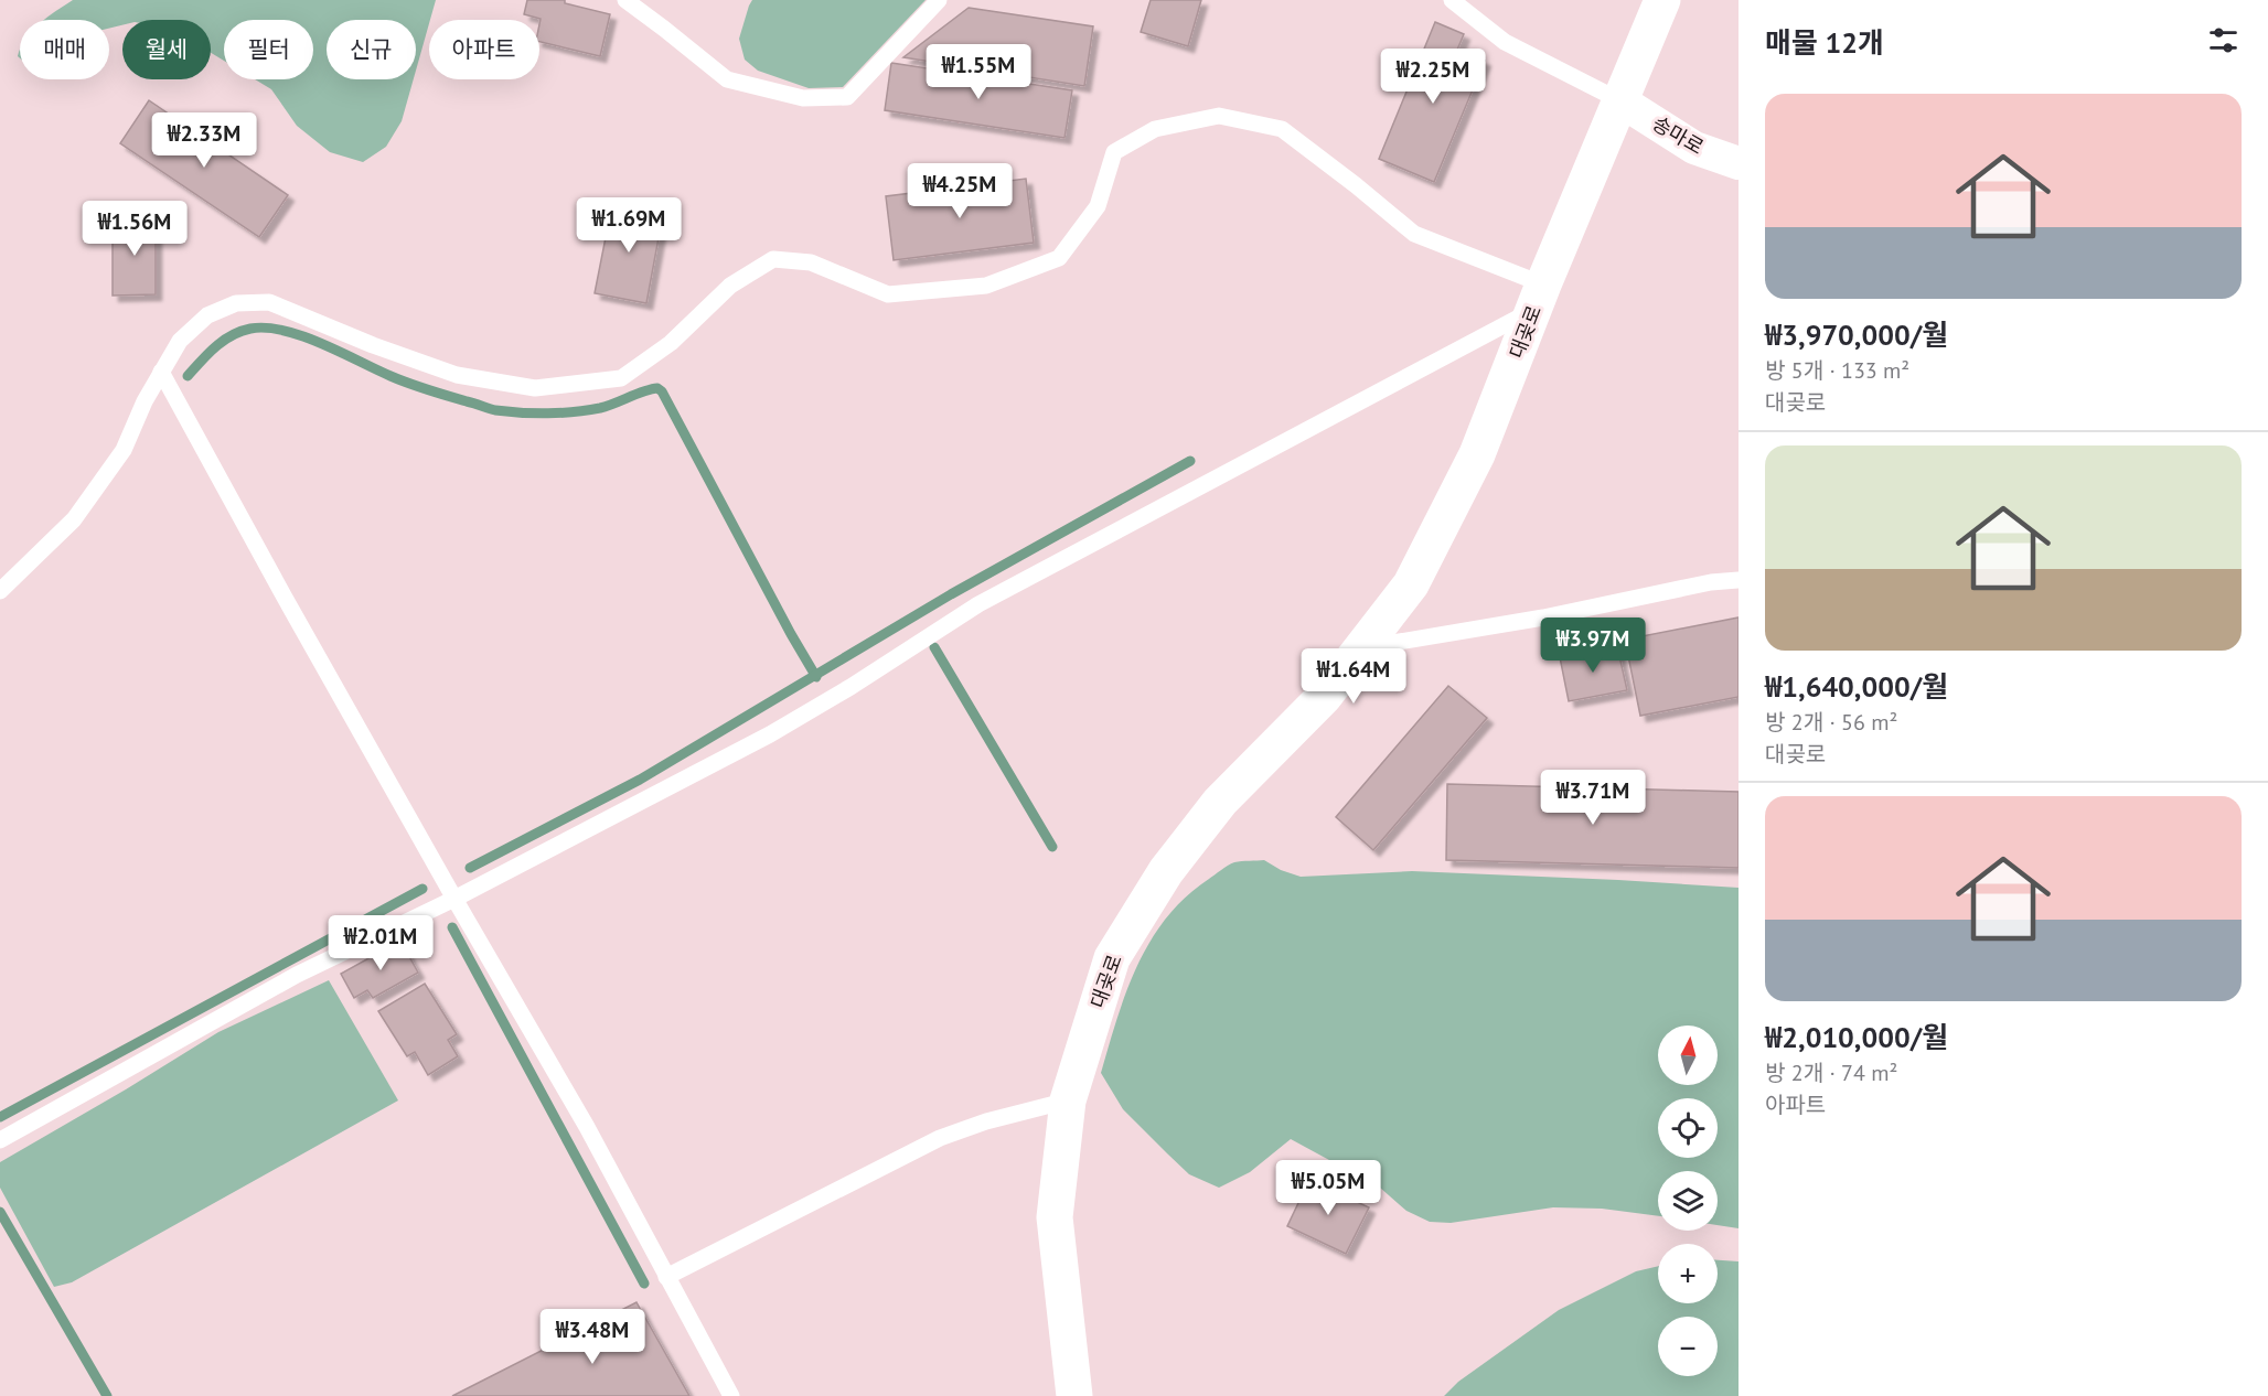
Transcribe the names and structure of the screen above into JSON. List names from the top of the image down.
{
  "streets": {
    "street": ["송마로", "대곶로"]
  },
  "crossings": [
    ["송마로", "대곶로"]
  ],
  "north": "top",
  "page": {
    "heading": "매물 12개",
    "chip": [
      "매매",
      "월세",
      "필터",
      "신규",
      "아파트"
    ],
    "price": [
      "₩1.55M",
      "₩2.25M",
      "₩2.33M",
      "₩4.25M",
      "₩1.69M",
      "₩1.56M",
      "₩3.97M",
      "₩1.64M",
      "₩3.71M",
      "₩2.01M",
      "₩5.05M",
      "₩3.48M"
    ],
    "list": [
      {
        "name": "₩3,970,000/월",
        "note": "방 5개 · 133 m² · 대곶로"
      },
      {
        "name": "₩1,640,000/월",
        "note": "방 2개 · 56 m² · 대곶로"
      },
      {
        "name": "₩2,010,000/월",
        "note": "방 2개 · 74 m² · 아파트"
      }
    ],
    "map_buttons": ["+", "−"]
  }
}
